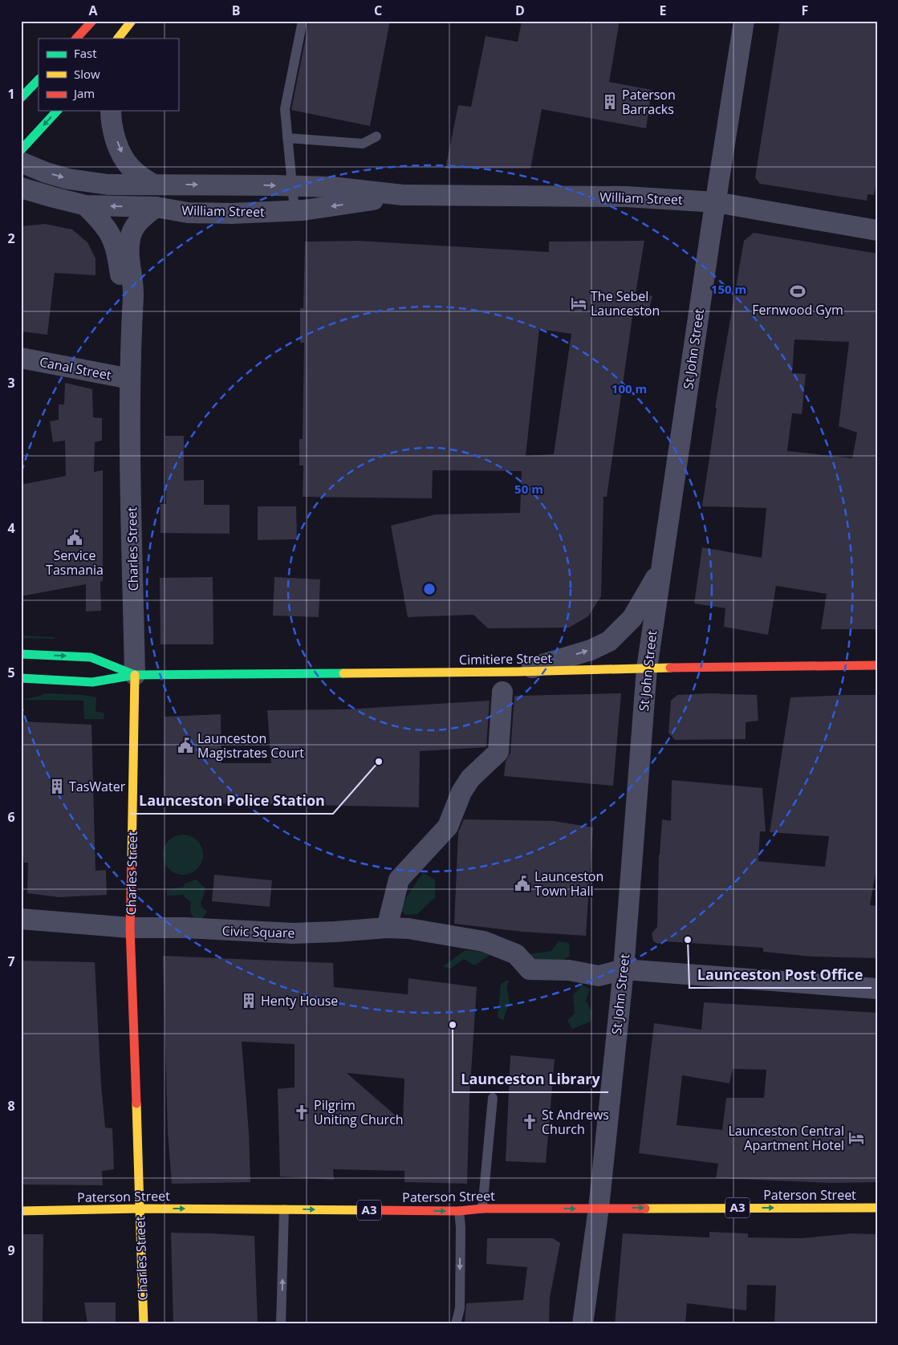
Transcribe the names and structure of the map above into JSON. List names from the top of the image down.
{
  "streets": {
    "main road": [
      "Charles Street",
      "Cimitiere Street",
      "Paterson Street",
      "A3"
    ],
    "street": [
      "William Street",
      "St John Street",
      "Canal Street",
      "Civic Square"
    ]
  },
  "crossings": [
    ["William Street", "St John Street"],
    ["William Street", "Charles Street"],
    ["St John Street", "Cimitiere Street"],
    ["St John Street", "Civic Square"],
    ["St John Street", "Paterson Street"],
    ["Canal Street", "Charles Street"],
    ["Charles Street", "Cimitiere Street"],
    ["Charles Street", "Civic Square"],
    ["Charles Street", "Paterson Street"]
  ],
  "one_way": ["Paterson Street"],
  "places": {
    "building": ["Paterson Barracks", "TasWater", "Henty House"],
    "sports": ["Fernwood Gym"],
    "hotel": ["The Sebel Launceston", "Launceston Central Apartment Hotel"],
    "public building": ["Service Tasmania", "Launceston Magistrates Court", "Launceston Town Hall"],
    "other": ["Launceston Police Station", "Launceston Post Office", "Launceston Library"],
    "church": ["Pilgrim Uniting Church", "St Andrews Church"]
  },
  "legend": ["Fast", "Slow", "Jam"],
  "grid": {
    "columns": [
      "A",
      "B",
      "C",
      "D",
      "E",
      "F"
    ],
    "rows": [
      "1",
      "2",
      "3",
      "4",
      "5",
      "6",
      "7",
      "8",
      "9"
    ]
  },
  "rings": ["150 m", "100 m", "50 m"]
}
